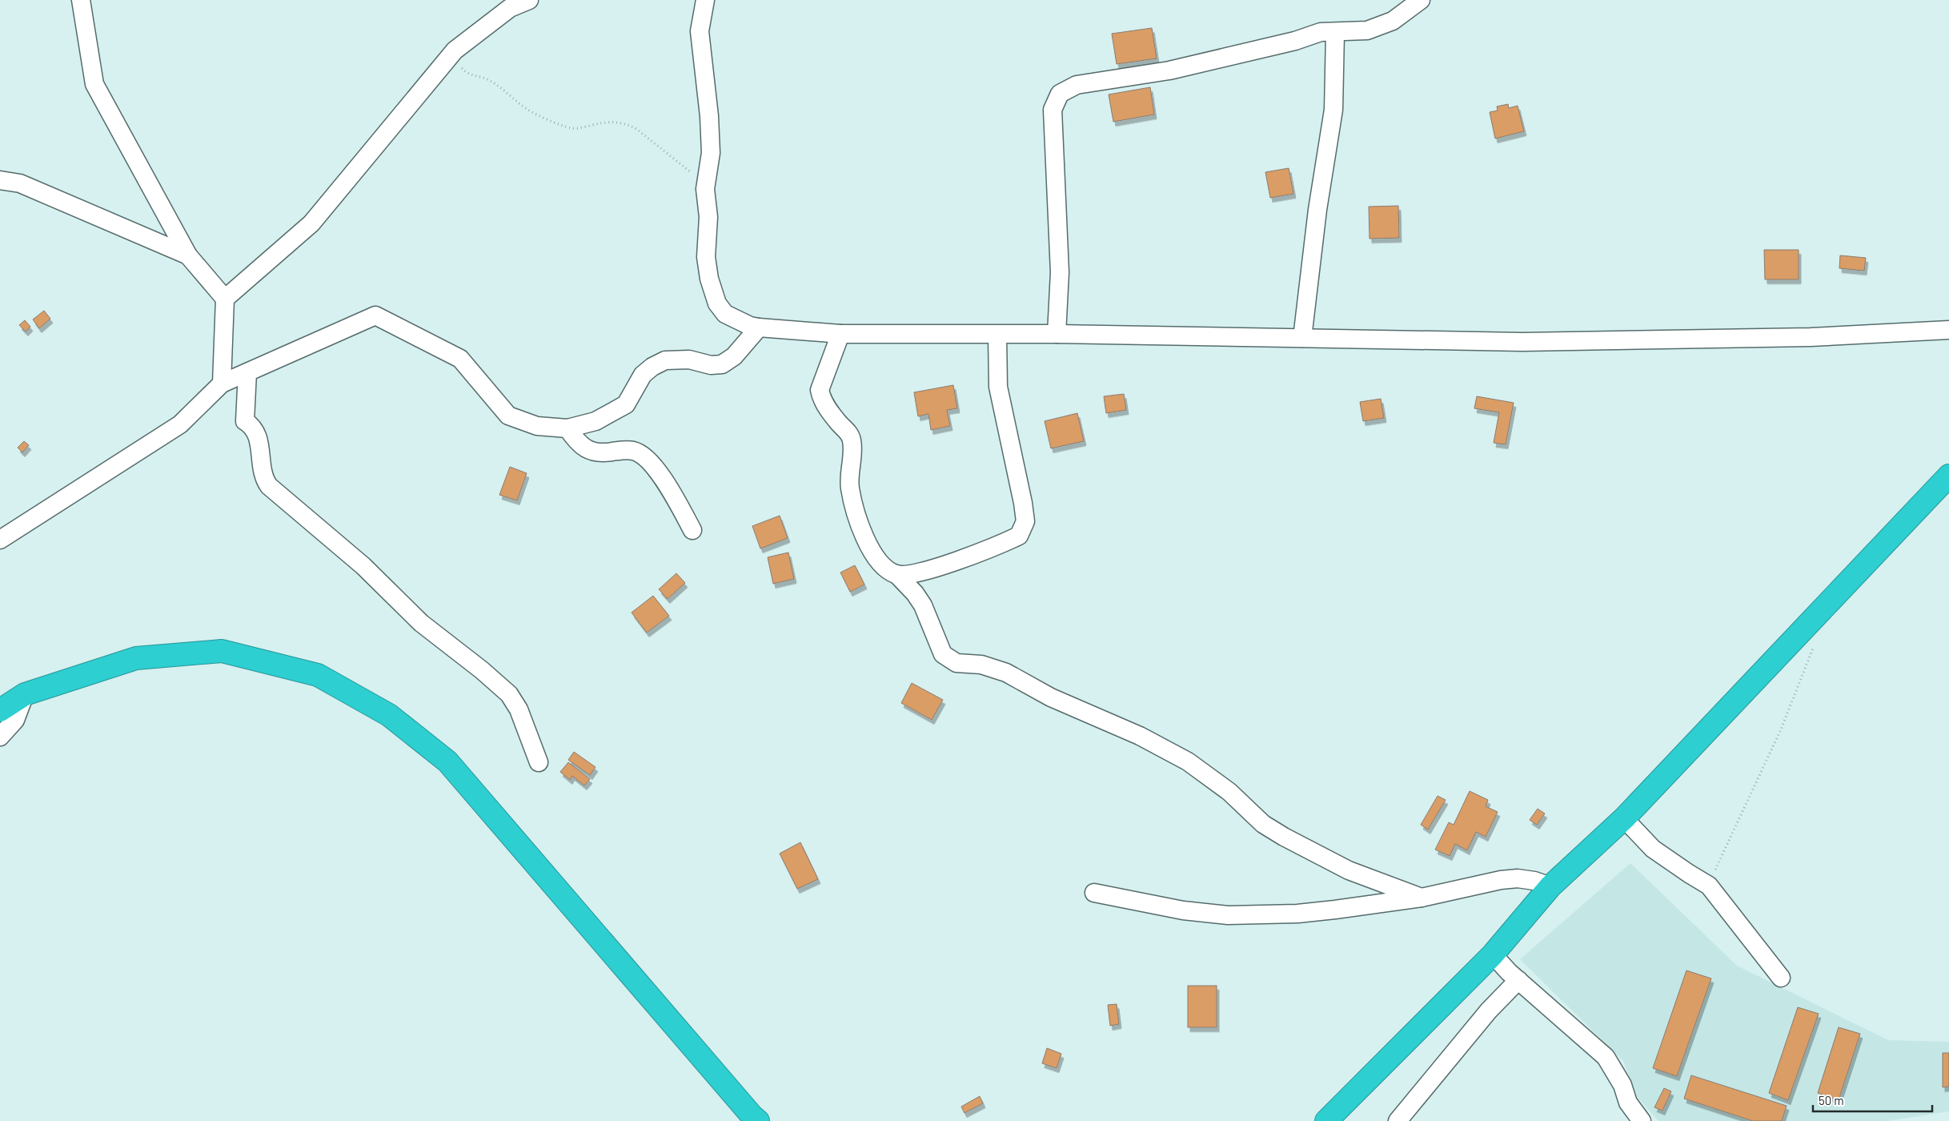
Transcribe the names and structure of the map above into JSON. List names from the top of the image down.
{
  "scale_bar": "50 m"
}
